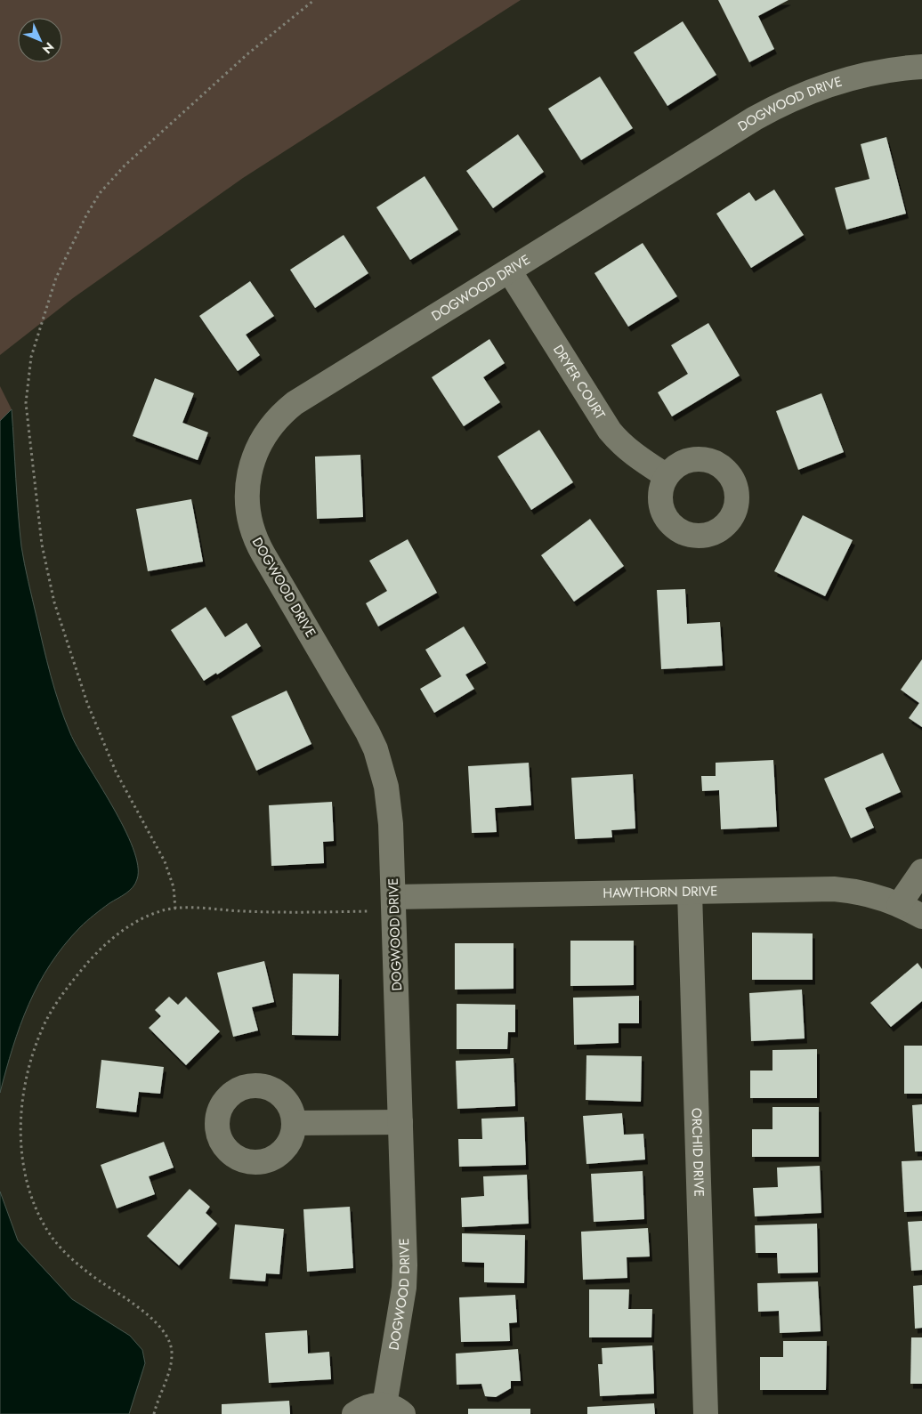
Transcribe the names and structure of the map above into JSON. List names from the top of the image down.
{
  "streets": {
    "street": [
      "DOGWOOD DRIVE",
      "DRYER COURT",
      "HAWTHORN DRIVE",
      "ORCHID DRIVE"
    ]
  },
  "crossings": [
    ["DOGWOOD DRIVE", "DRYER COURT"],
    ["DOGWOOD DRIVE", "HAWTHORN DRIVE"],
    ["HAWTHORN DRIVE", "ORCHID DRIVE"]
  ],
  "north": "bottom right"
}
